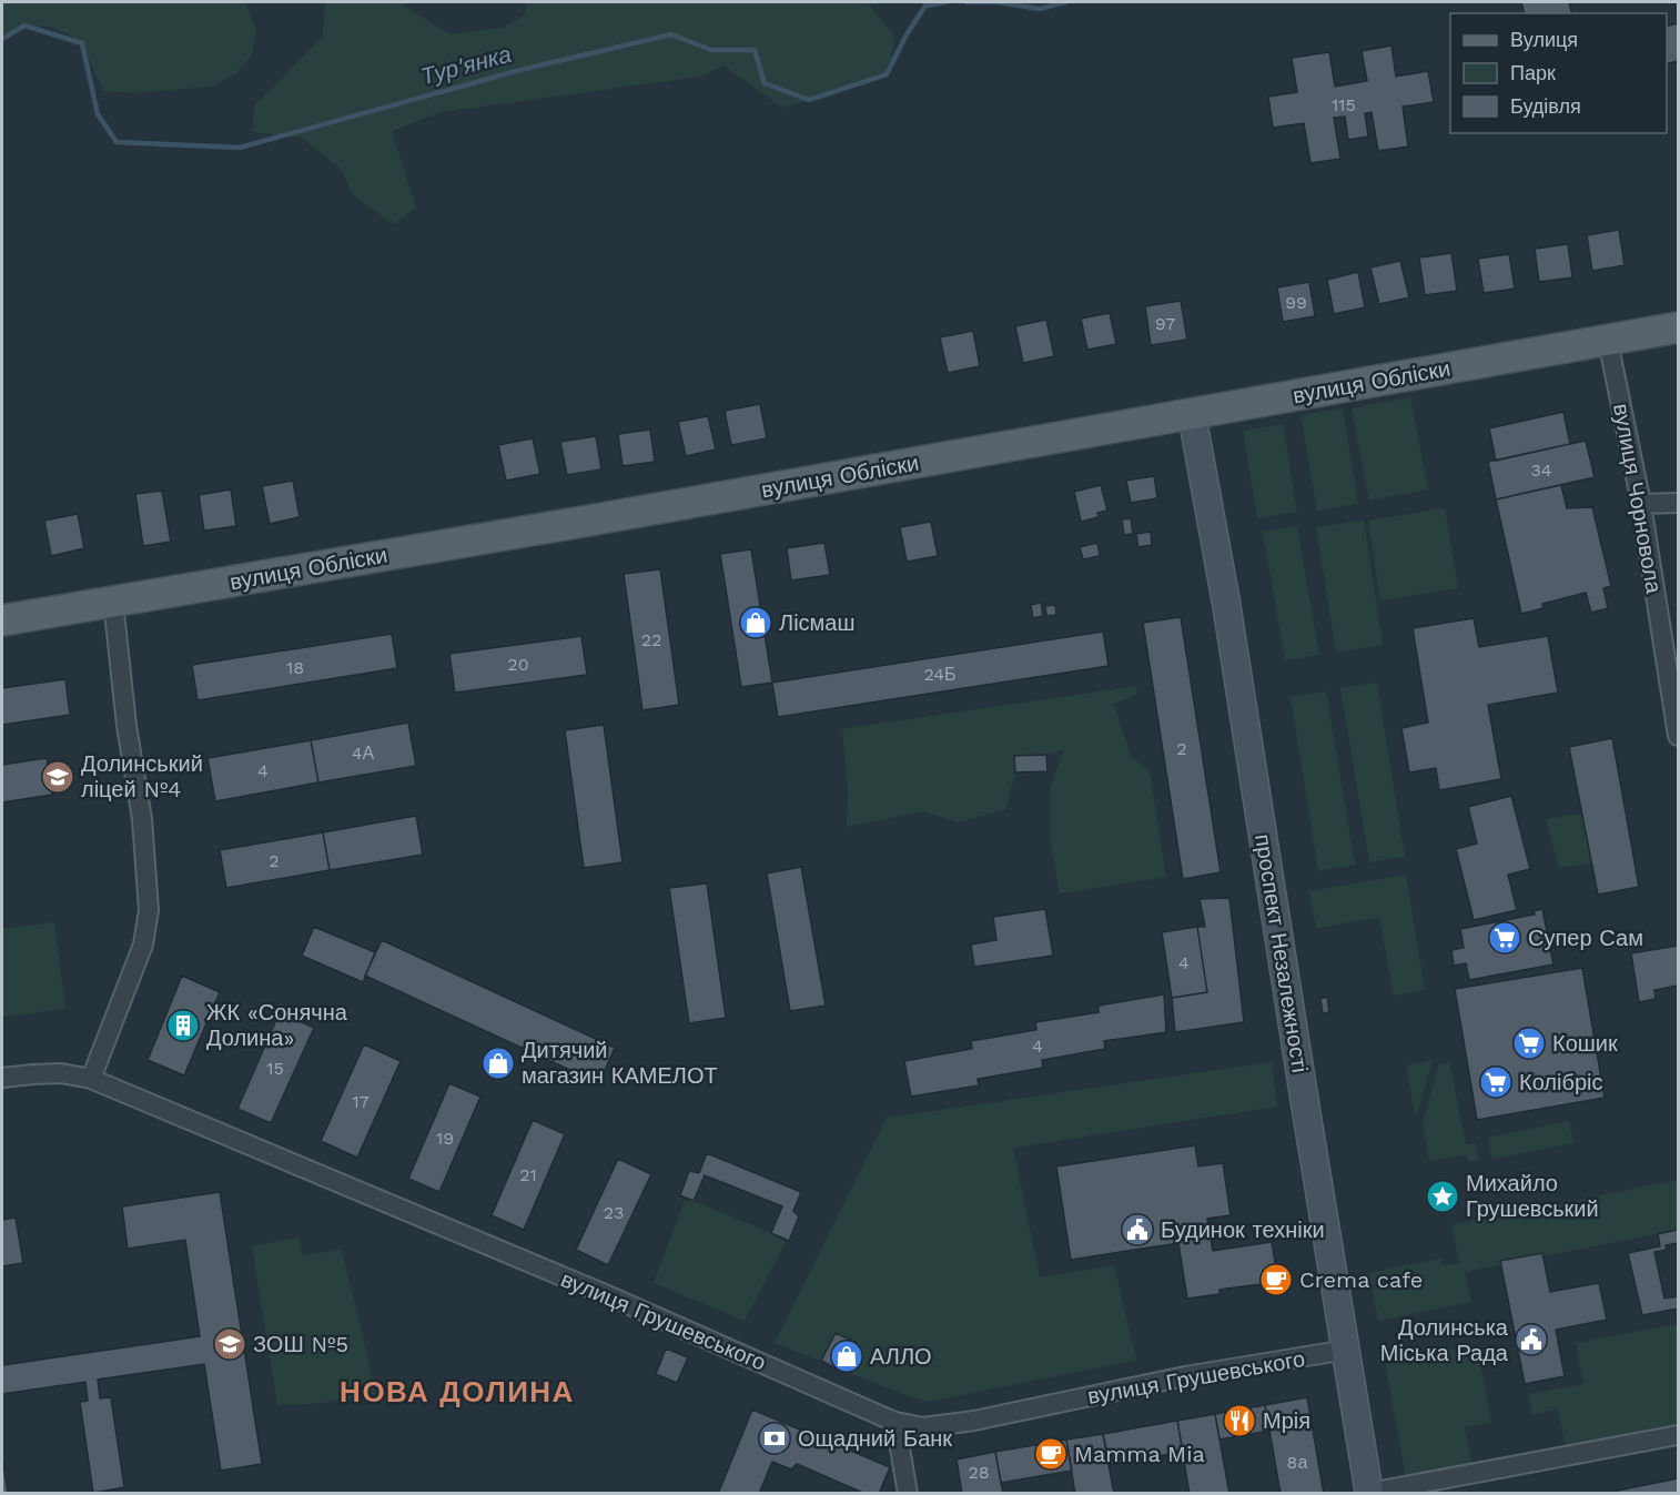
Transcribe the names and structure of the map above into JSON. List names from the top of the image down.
{
  "streets": {
    "main road": ["вулиця Обліски", "проспект Незалежності"],
    "street": ["вулиця Чорновола", "вулиця Грушевського"]
  },
  "crossings": [
    ["вулиця Обліски", "вулиця Чорновола"],
    ["вулиця Обліски", "проспект Незалежності"],
    ["проспект Незалежності", "вулиця Грушевського"]
  ],
  "districts": ["НОВА ДОЛИНА"],
  "water": ["Тур'янка"],
  "places": {
    "shop": ["Лісмаш", "Дитячий магазин КАМЕЛОТ", "АЛЛО"],
    "school or university": ["Долинський ліцей №4", "ЗОШ №5"],
    "supermarket": ["Супер Сам", "Кошик", "Колібріс"],
    "building": ["ЖК «Сонячна Долина»"],
    "place": ["Михайло Грушевський"],
    "public building": ["Будинок техніки", "Долинська Міська Рада"],
    "cafe": ["Crema cafe", "Mamma Mia"],
    "restaurant": ["Мрія"],
    "bank": ["Ощадний Банк"]
  },
  "house_numbers": [
    "115",
    "99",
    "97",
    "34",
    "22",
    "20",
    "18",
    "24Б",
    "2",
    "4А",
    "4",
    "2",
    "4",
    "4",
    "15",
    "17",
    "19",
    "21",
    "23",
    "8а",
    "28"
  ],
  "legend": ["Вулиця", "Парк", "Будівля"]
}
